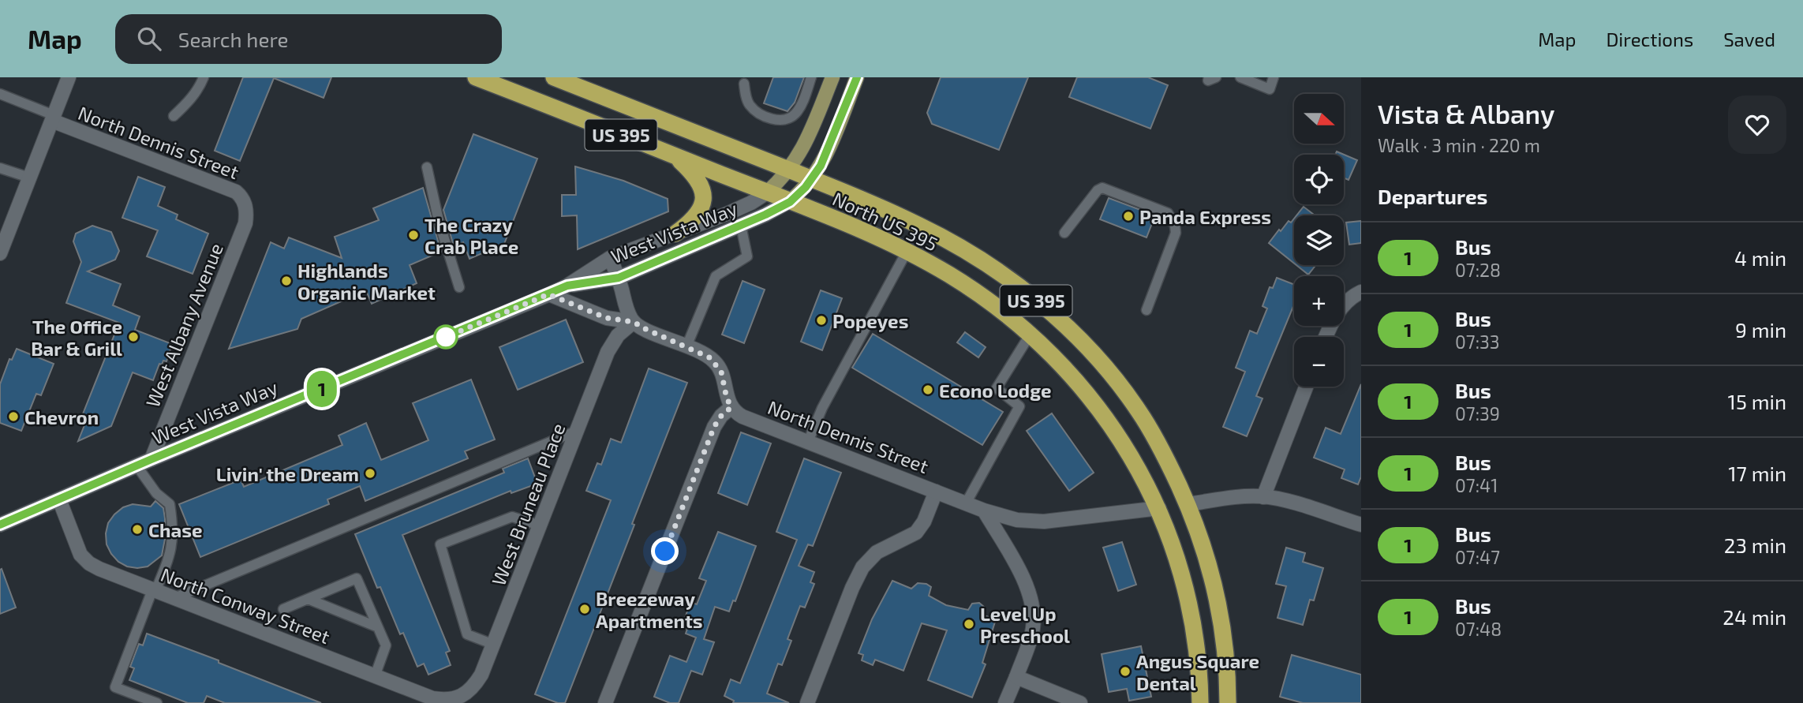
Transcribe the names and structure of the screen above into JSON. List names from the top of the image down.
{
  "streets": {
    "highway": ["US 395", "North US 395"],
    "street": [
      "North Dennis Street",
      "West Vista Way",
      "West Albany Avenue",
      "West Bruneau Place",
      "North Conway Street"
    ]
  },
  "crossings": [
    ["US 395", "North Dennis Street"],
    ["US 395", "North US 395"],
    ["North Dennis Street", "North US 395"],
    ["North Dennis Street", "West Albany Avenue"],
    ["North US 395", "West Vista Way"],
    ["West Vista Way", "West Albany Avenue"],
    ["West Vista Way", "North Conway Street"],
    ["West Bruneau Place", "North Conway Street"]
  ],
  "places": [
    "Panda Express",
    "The Crazy Crab Place",
    "Highlands Organic Market",
    "Popeyes",
    "The Office Bar & Grill",
    "Econo Lodge",
    "Chevron",
    "Livin' the Dream",
    "Chase",
    "Breezeway Apartments",
    "Level Up Preschool",
    "Angus Square Dental"
  ],
  "lines": ["bus line 1"],
  "north": "right",
  "page": {
    "header": "Map",
    "search": "Search here",
    "nav": ["Map", "Directions", "Saved"],
    "on_map": "1",
    "heading": [
      ["Vista & Albany", "Walk · 3 min · 220 m"],
      "Departures"
    ],
    "map_buttons": ["+", "−"],
    "list": [
      {
        "mark": "1",
        "name": "Bus",
        "note": "07:28",
        "value": "4 min"
      },
      {
        "mark": "1",
        "name": "Bus",
        "note": "07:33",
        "value": "9 min"
      },
      {
        "mark": "1",
        "name": "Bus",
        "note": "07:39",
        "value": "15 min"
      },
      {
        "mark": "1",
        "name": "Bus",
        "note": "07:41",
        "value": "17 min"
      },
      {
        "mark": "1",
        "name": "Bus",
        "note": "07:47",
        "value": "23 min"
      },
      {
        "mark": "1",
        "name": "Bus",
        "note": "07:48",
        "value": "24 min"
      }
    ]
  }
}
